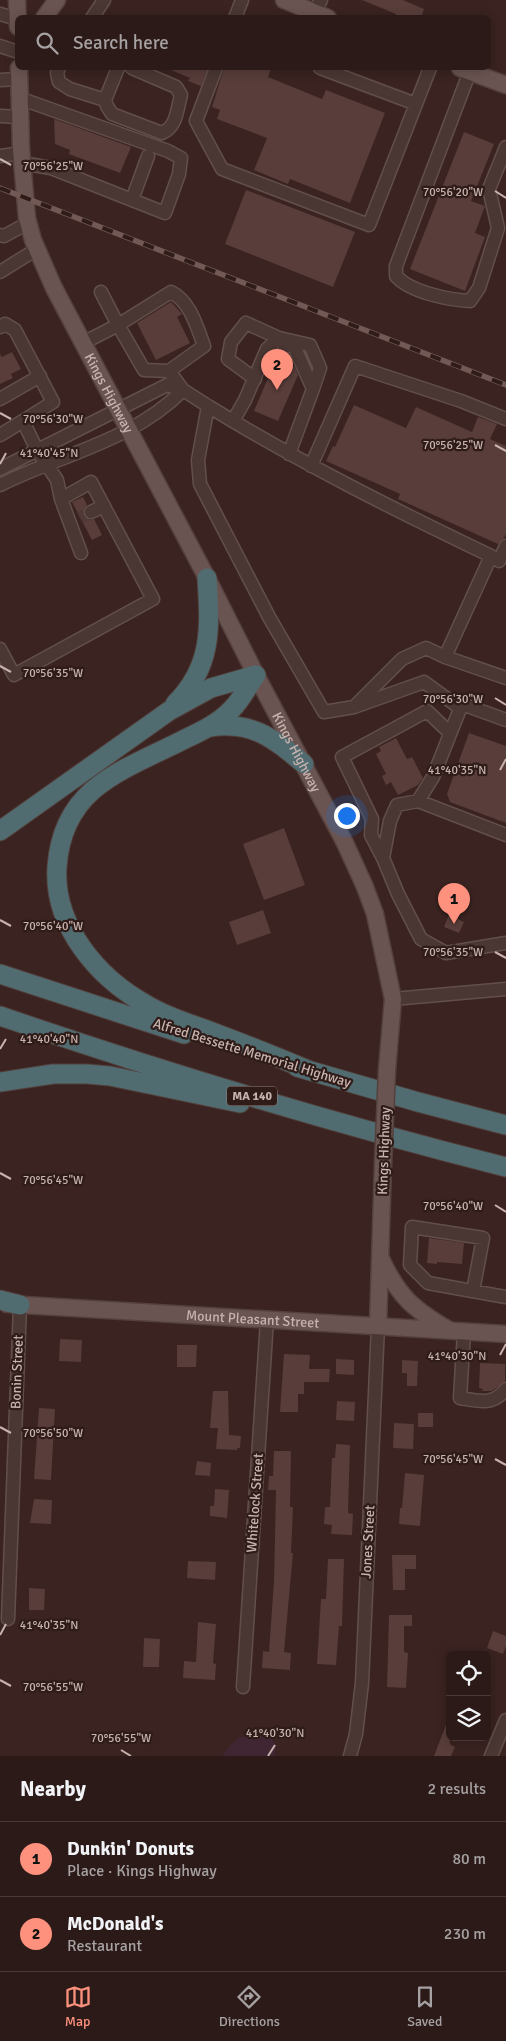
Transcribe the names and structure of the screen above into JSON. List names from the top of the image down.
{
  "streets": {
    "highway": ["Alfred Bessette Memorial Highway", "MA 140"],
    "main road": ["Kings Highway", "Mount Pleasant Street"],
    "street": ["Bonin Street", "Whitelock Street", "Jones Street"]
  },
  "crossings": [
    ["Kings Highway", "Mount Pleasant Street"],
    ["Kings Highway", "Jones Street"],
    ["Mount Pleasant Street", "Bonin Street"],
    ["Mount Pleasant Street", "Whitelock Street"],
    ["Mount Pleasant Street", "Jones Street"]
  ],
  "page": {
    "search": "Search here",
    "pins": ["2", "1"],
    "heading": ["Nearby", "2 results"],
    "list": [
      {
        "mark": "1",
        "name": "Dunkin' Donuts",
        "note": "Place · Kings Highway",
        "value": "80 m"
      },
      {
        "mark": "2",
        "name": "McDonald's",
        "note": "Restaurant",
        "value": "230 m"
      }
    ],
    "nav": ["Map", "Directions", "Saved"]
  },
  "coordinates": [
    "70°56'25\"W",
    "70°56'20\"W",
    "70°56'30\"W",
    "41°40'45\"N",
    "70°56'35\"W",
    "41°40'35\"N",
    "70°56'40\"W",
    "41°40'40\"N",
    "70°56'45\"W",
    "41°40'30\"N",
    "70°56'50\"W",
    "70°56'55\"W"
  ]
}
